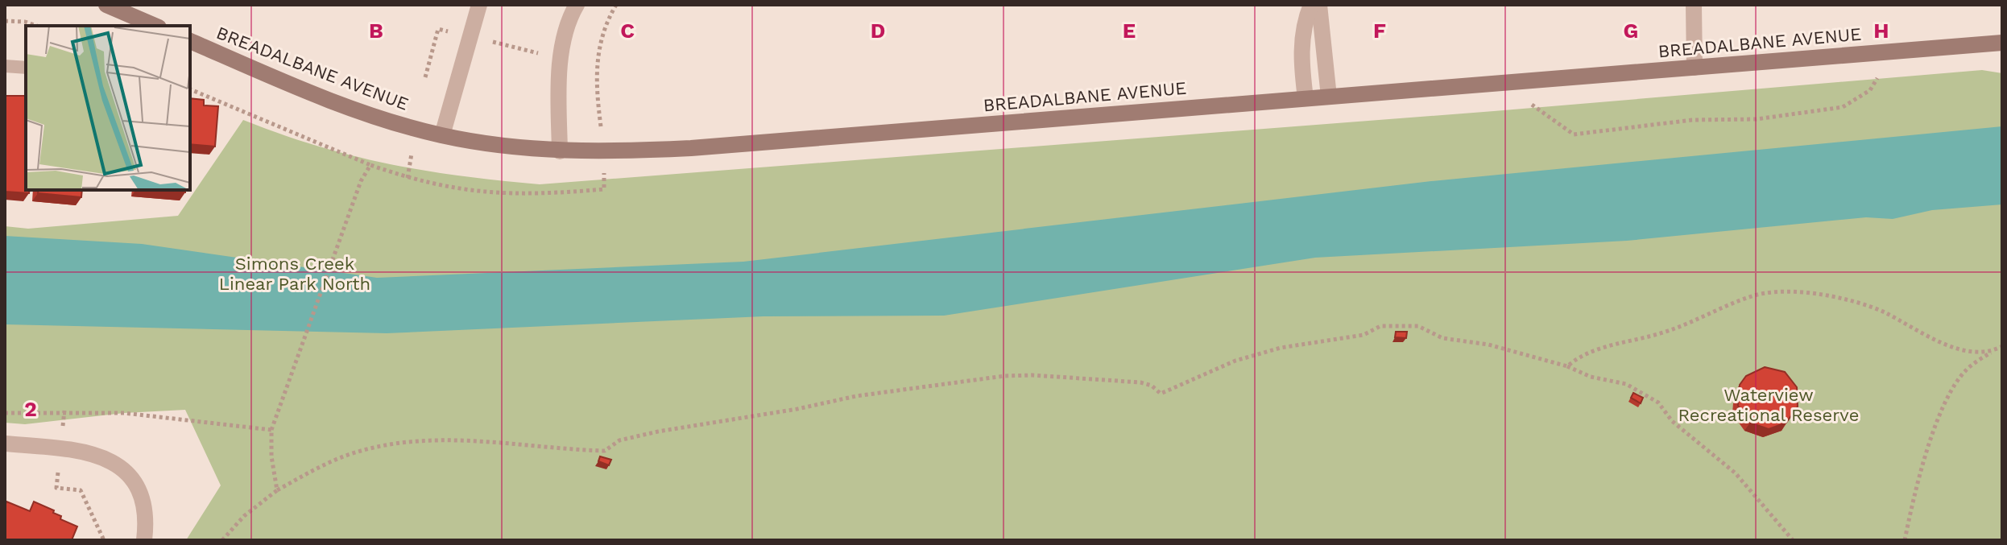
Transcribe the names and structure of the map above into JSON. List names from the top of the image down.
{
  "streets": {
    "street": ["BREADALBANE AVENUE"]
  },
  "parks": ["Simons Creek Linear Park North", "Waterview Recreational Reserve"],
  "grid": {
    "columns": [
      "B",
      "C",
      "D",
      "E",
      "F",
      "G",
      "H"
    ],
    "rows": ["2"]
  }
}
